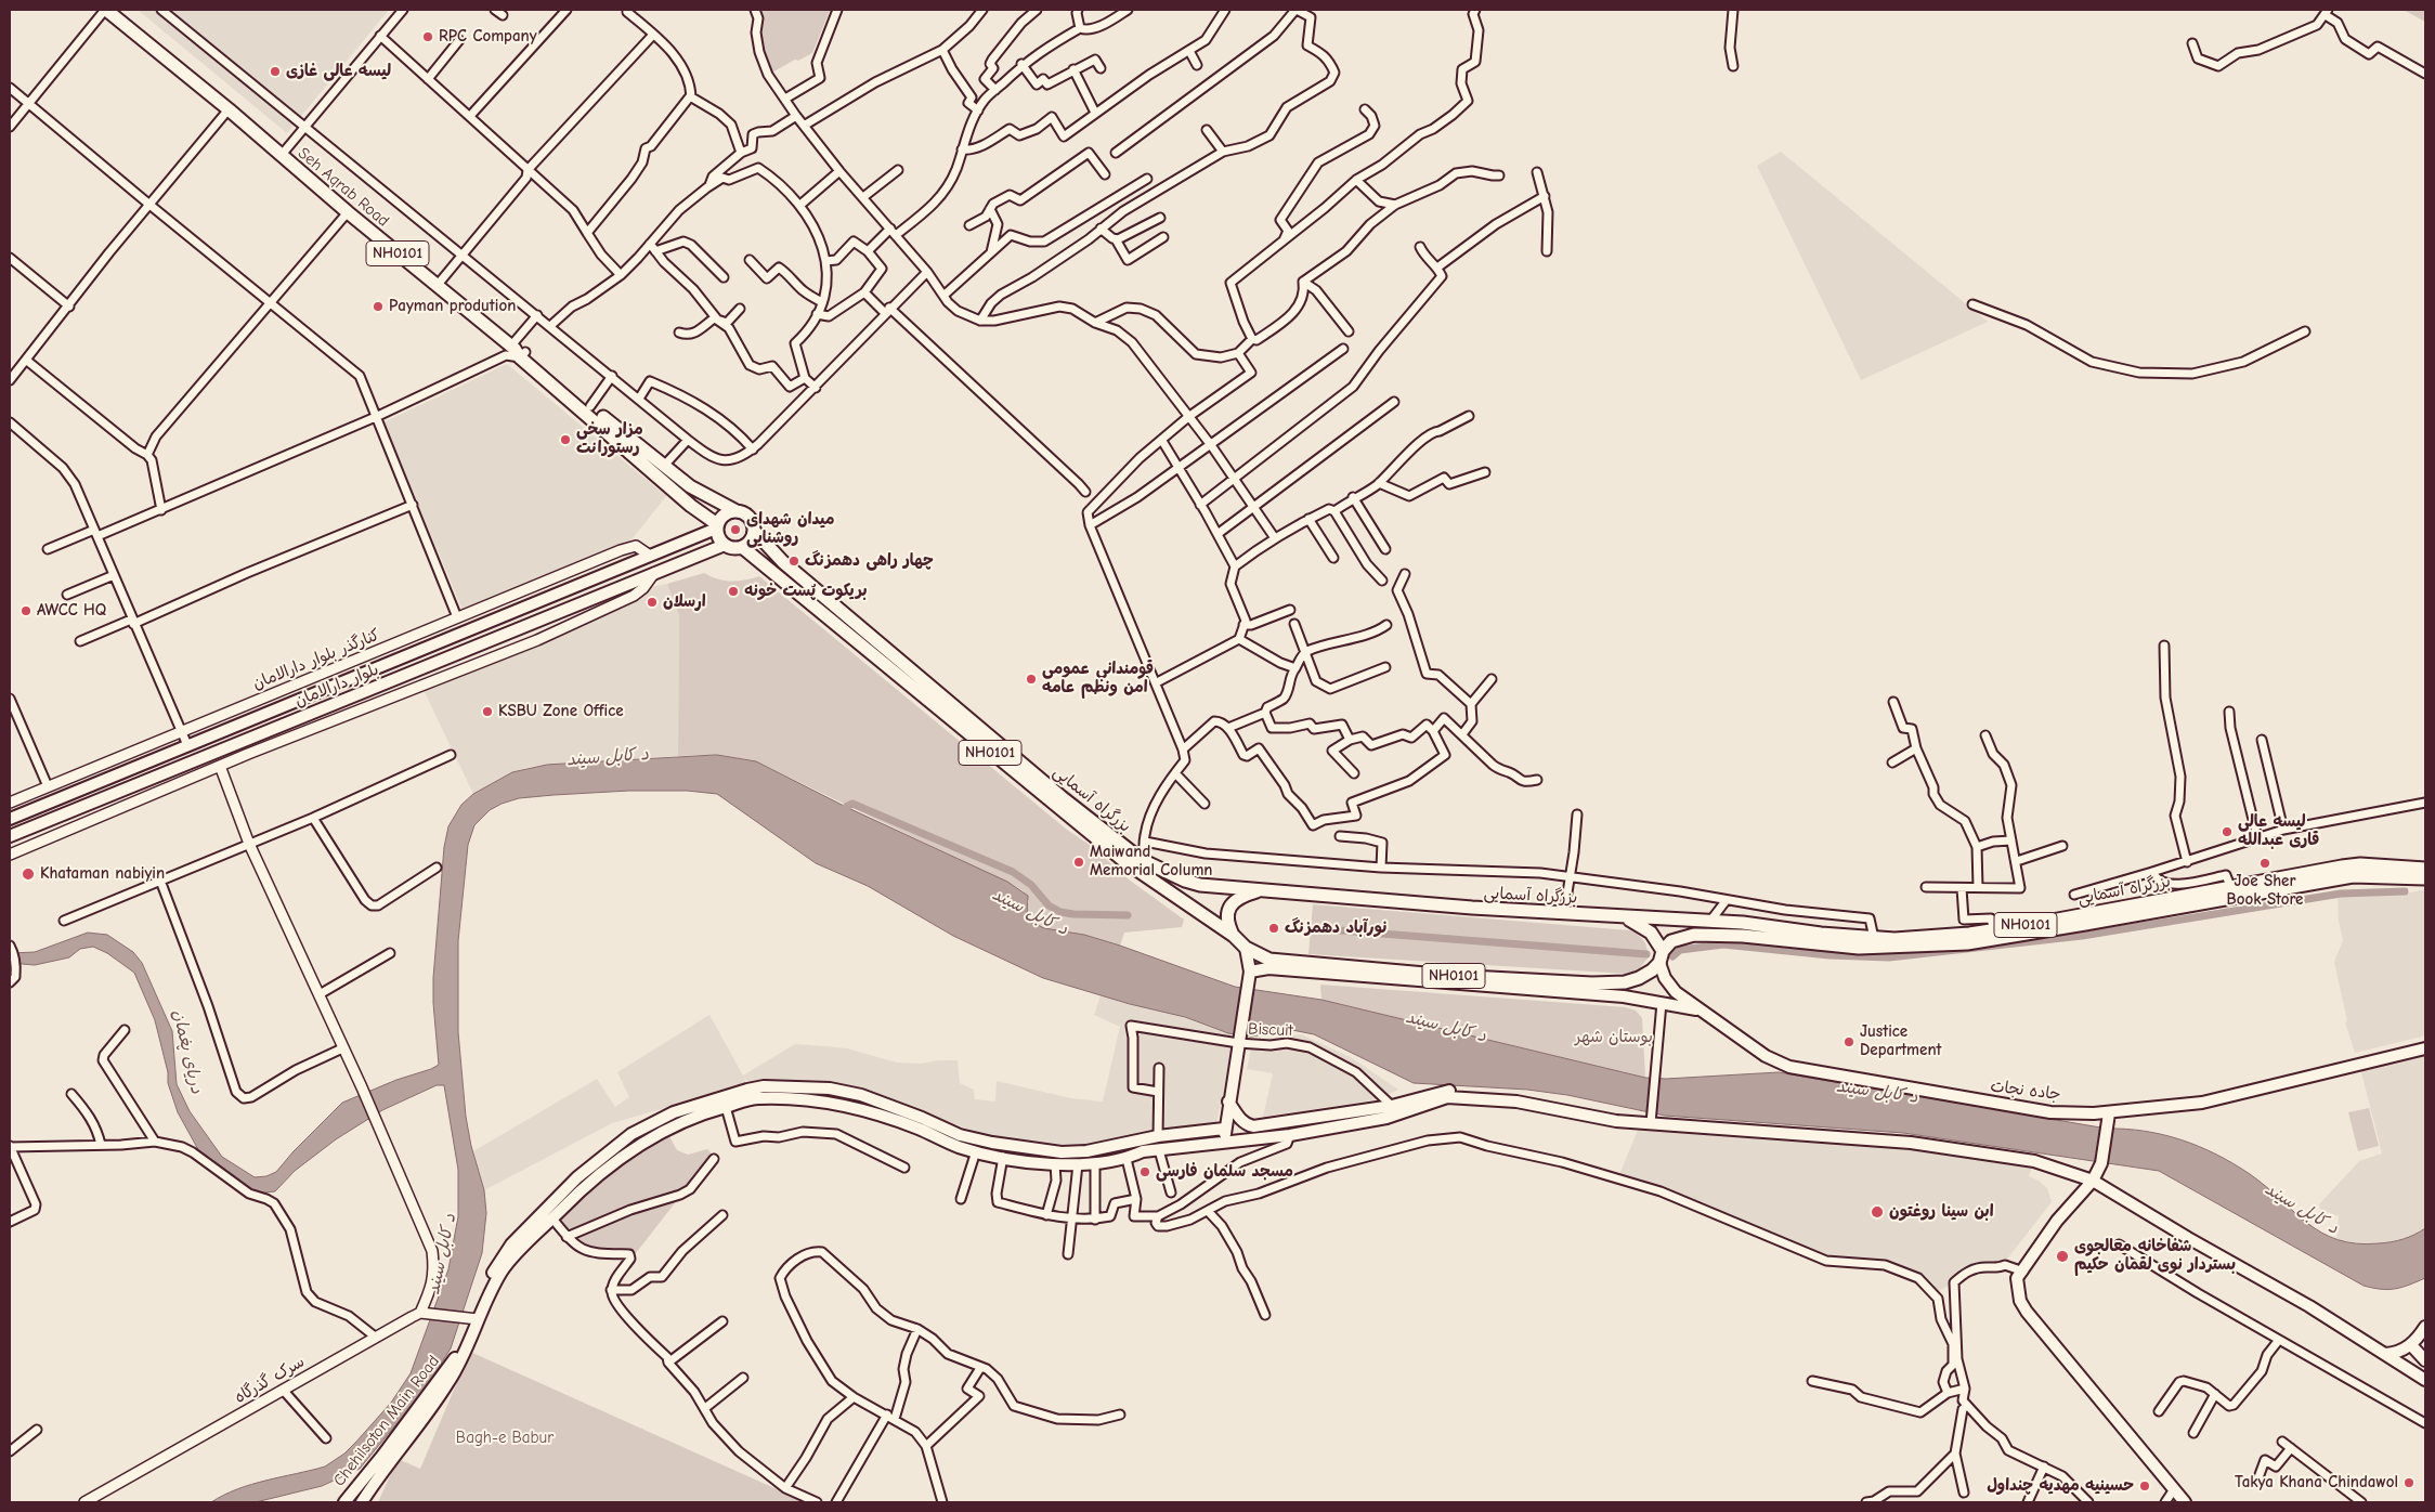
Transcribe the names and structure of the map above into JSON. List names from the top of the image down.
{
  "streets": {
    "highway": ["Seh Aqrab Road", "NH0101", "بزرگراه آسمایی"],
    "main road": ["بلوار دارالامان", "جاده نجات", "Chehilsoton Main Road"],
    "street": ["کنارگذر بلوار دارالامان", "Biscuit", "سرک گذرگاه"]
  },
  "crossings": [
    ["Seh Aqrab Road", "NH0101"],
    ["NH0101", "بلوار دارالامان"],
    ["NH0101", "بزرگراه آسمایی"],
    ["NH0101", "جاده نجات"],
    ["کنارگذر بلوار دارالامان", "بلوار دارالامان"],
    ["بلوار دارالامان", "بزرگراه آسمایی"],
    ["بزرگراه آسمایی", "جاده نجات"]
  ],
  "water": ["د کابل سيند", "دریای پغمان"],
  "parks": ["بوستان شهر", "Bagh-e Babur"],
  "places": [
    "RPC Company",
    "لیسه عالی غازی",
    "Payman prodution",
    "مزار سخی رستورانت",
    "میدان شهدای روشنایی",
    "چهار راهی دهمزنگ",
    "بریکوت پُست خونه",
    "ارسلان",
    "AWCC HQ",
    "قومندانی عمومی امن ونظم عامه",
    "KSBU Zone Office",
    "لیسه عالی قاری عبدالله",
    "Maiwand Memorial Column",
    "Joe Sher Book Store",
    "Khataman nabiyin",
    "نورآباد دهمزنگ",
    "Justice Department",
    "مسجد سلمان فارسی",
    "ابن سینا روغتون",
    "شفاخانه معالجوی بستردار نوی لقمان حکیم",
    "Takya Khana Chindawol",
    "حسینیه مهدیه چنداول"
  ]
}
